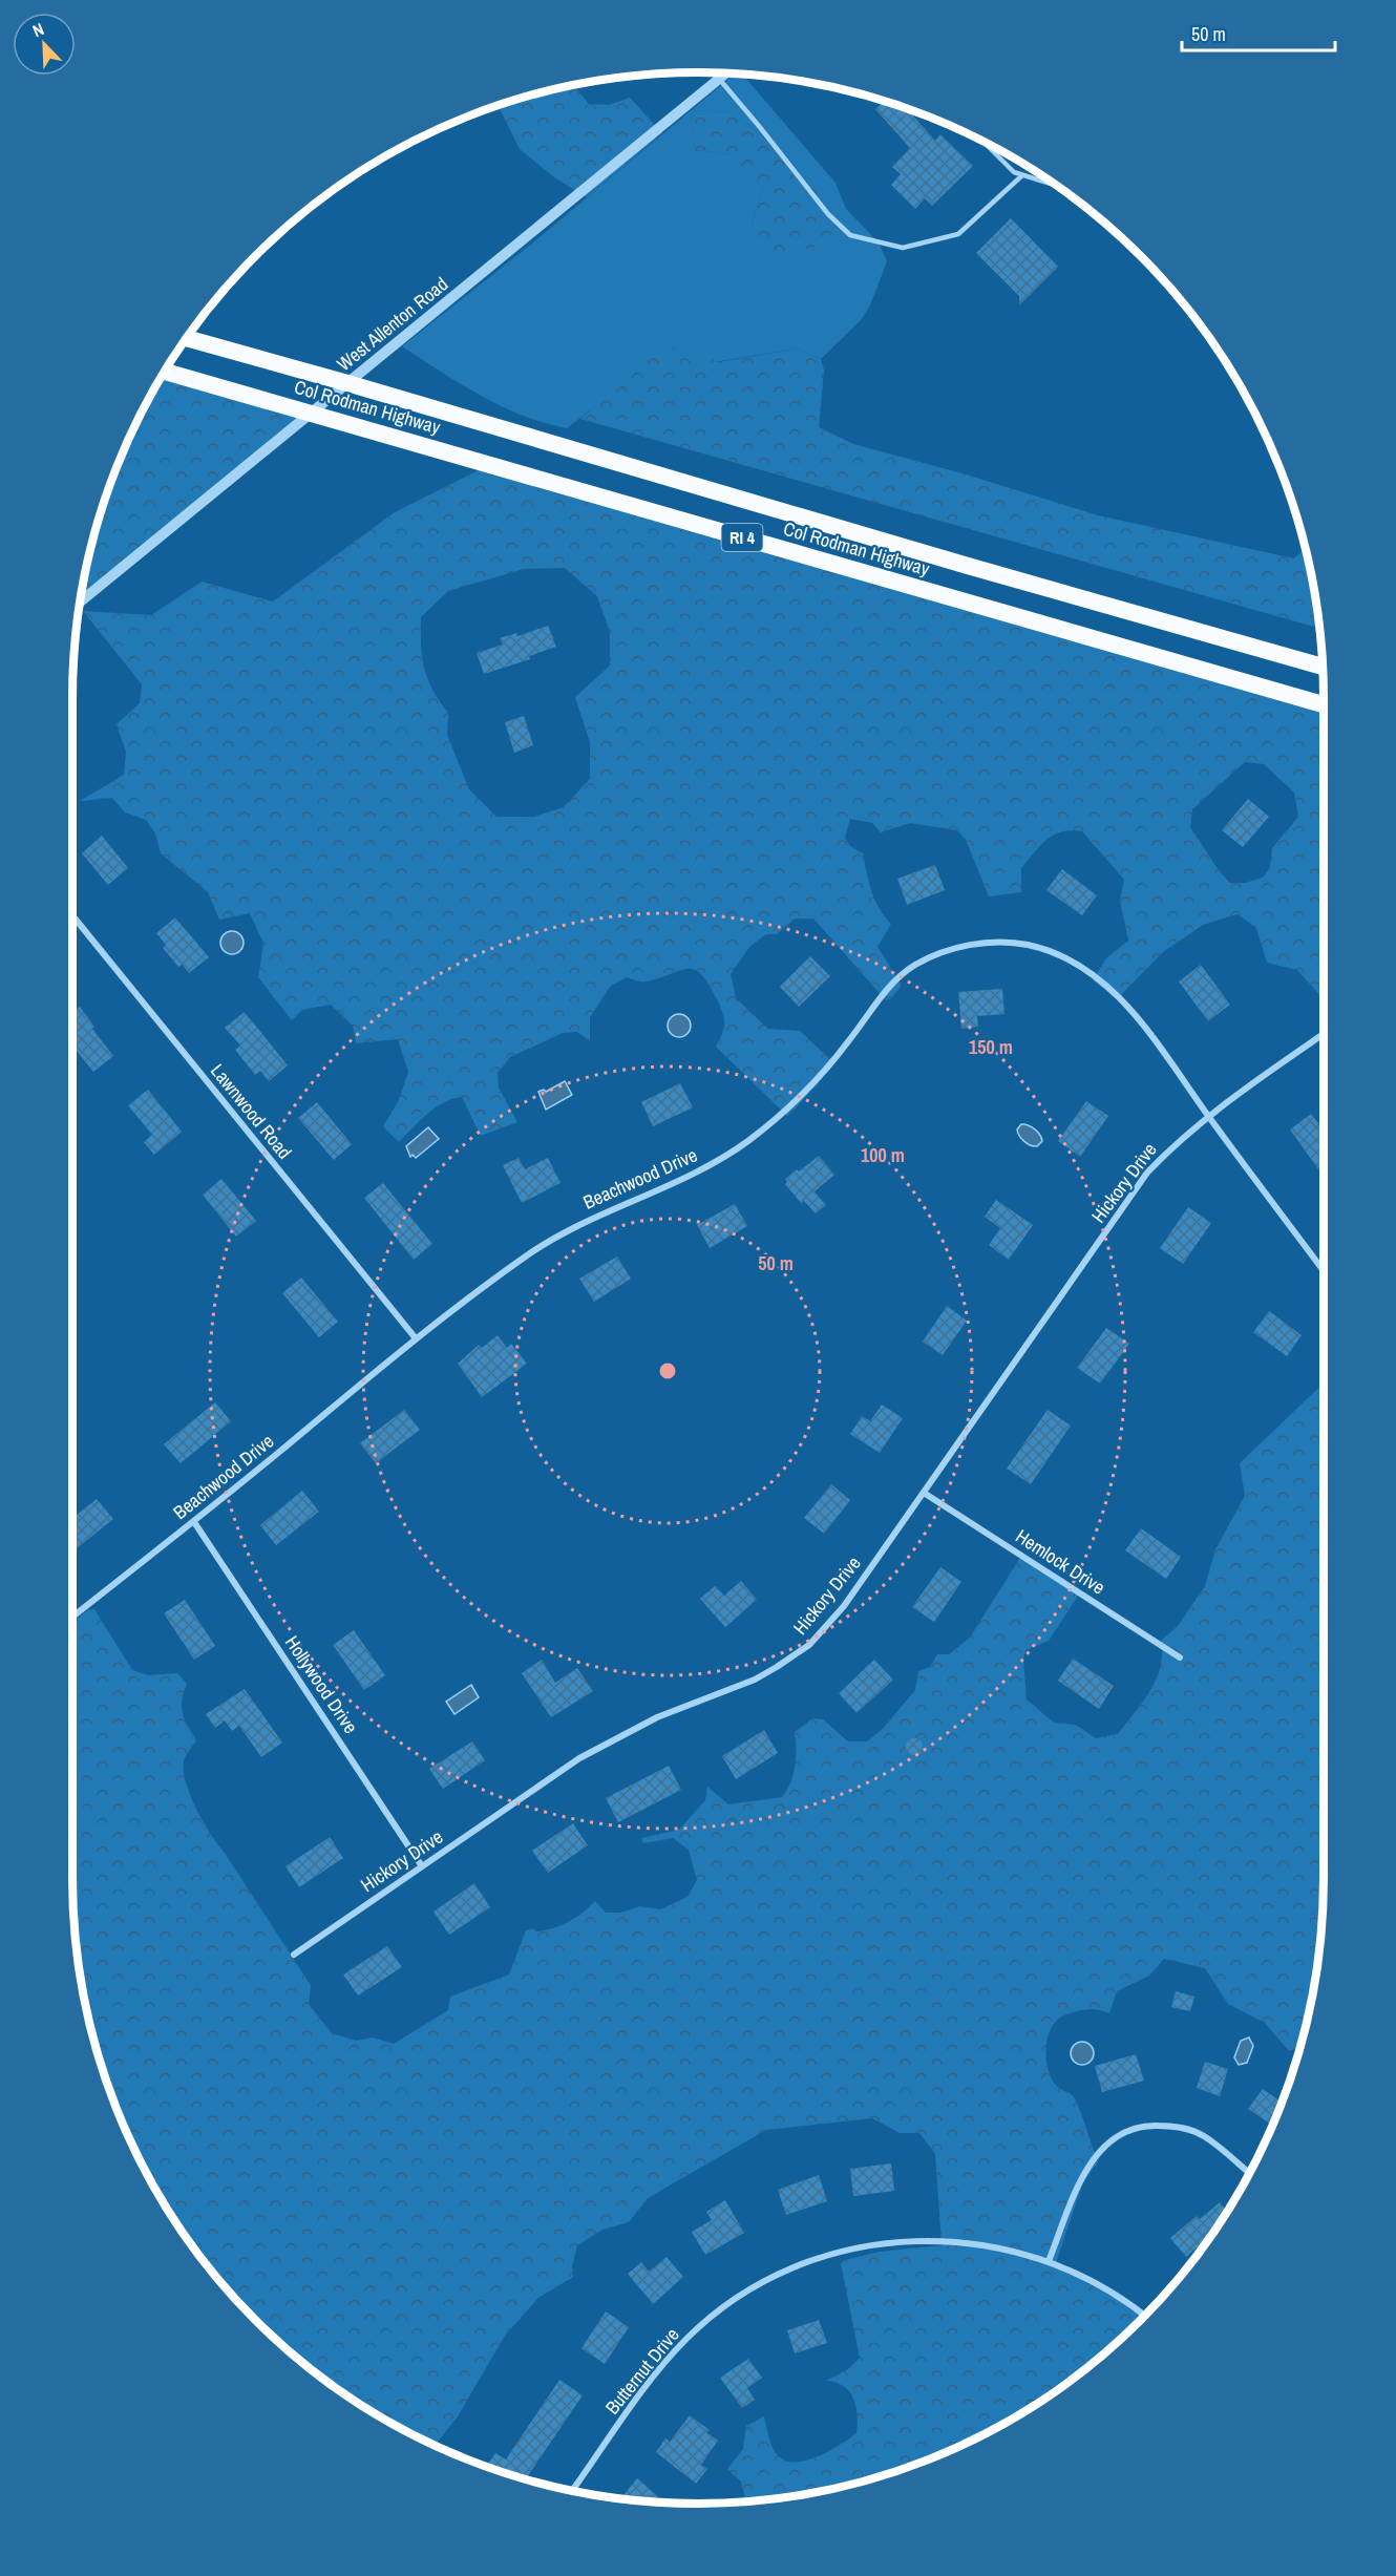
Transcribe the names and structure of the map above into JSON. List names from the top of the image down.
{
  "streets": {
    "highway": ["Col Rodman Highway", "RI 4"],
    "street": [
      "West Allenton Road",
      "Lawnwood Road",
      "Beachwood Drive",
      "Hickory Drive",
      "Hemlock Drive",
      "Hollywood Drive",
      "Butternut Drive"
    ]
  },
  "crossings": [
    ["West Allenton Road", "Col Rodman Highway"],
    ["Lawnwood Road", "Beachwood Drive"],
    ["Beachwood Drive", "Hickory Drive"],
    ["Beachwood Drive", "Hollywood Drive"],
    ["Hickory Drive", "Hemlock Drive"],
    ["Hickory Drive", "Hollywood Drive"]
  ],
  "scale_bar": "50 m",
  "north": "top left",
  "rings": ["150 m", "100 m", "50 m"]
}
